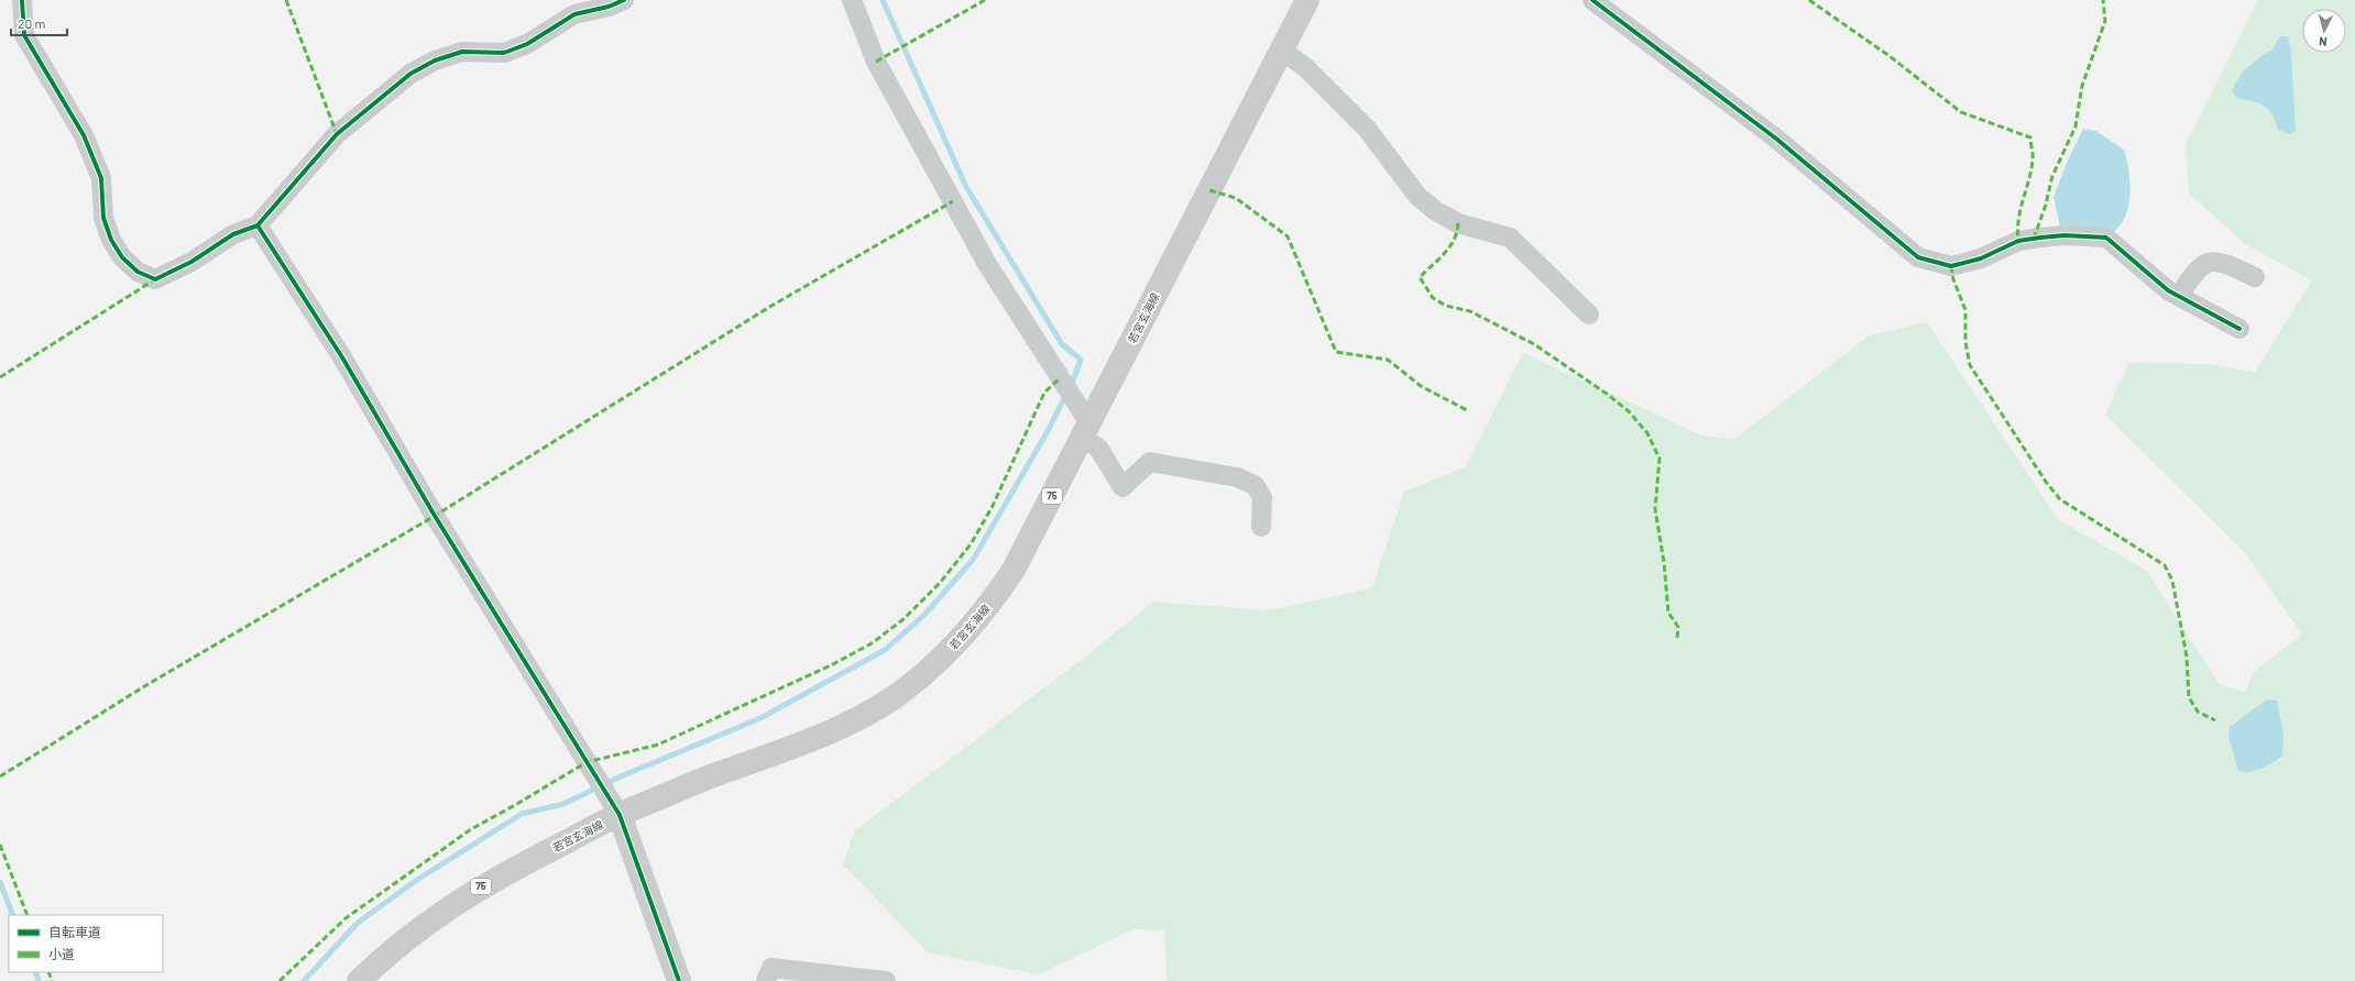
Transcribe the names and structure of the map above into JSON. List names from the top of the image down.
{
  "streets": {
    "main road": ["若宮玄海線", "75"]
  },
  "legend": ["自転車道", "小道"],
  "scale_bar": "20 m",
  "north": "bottom"
}
